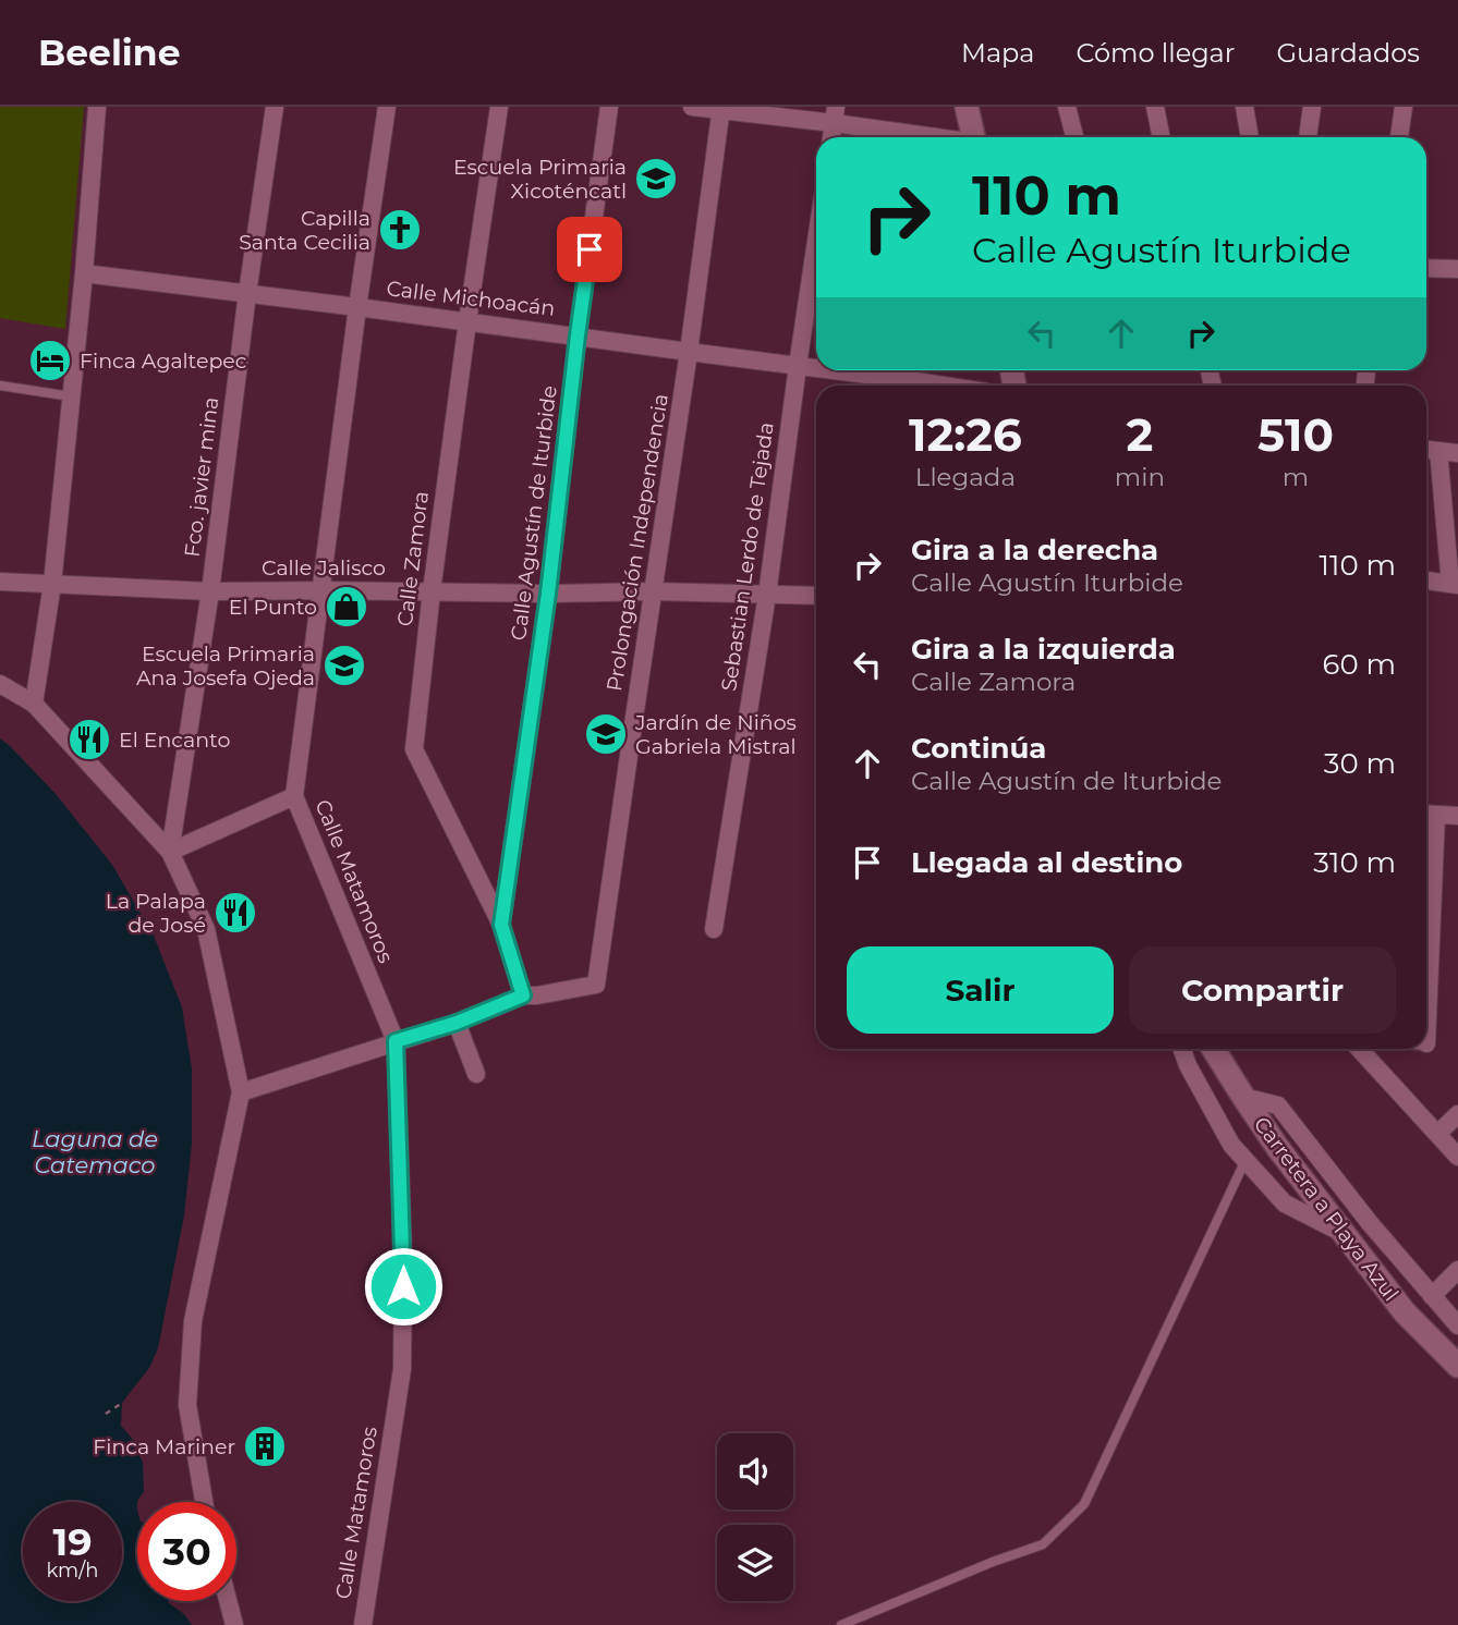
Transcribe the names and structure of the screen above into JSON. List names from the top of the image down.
{
  "streets": {
    "main road": ["Carretera a Playa Azul"],
    "street": [
      "Calle Michoacán",
      "Fco. javier mina",
      "Calle Agustín de Iturbide",
      "Prolongación Independencia",
      "Sebastian Lerdo de Tejada",
      "Calle Zamora",
      "Calle Jalisco",
      "Calle Matamoros"
    ]
  },
  "crossings": [
    ["Calle Michoacán", "Fco. javier mina"],
    ["Calle Michoacán", "Calle Agustín de Iturbide"],
    ["Calle Michoacán", "Prolongación Independencia"],
    ["Calle Michoacán", "Sebastian Lerdo de Tejada"],
    ["Calle Michoacán", "Calle Zamora"],
    ["Calle Michoacán", "Calle Matamoros"],
    ["Fco. javier mina", "Calle Jalisco"],
    ["Calle Agustín de Iturbide", "Calle Zamora"],
    ["Calle Agustín de Iturbide", "Calle Jalisco"],
    ["Prolongación Independencia", "Calle Zamora"],
    ["Prolongación Independencia", "Calle Jalisco"],
    ["Sebastian Lerdo de Tejada", "Calle Jalisco"],
    ["Calle Zamora", "Calle Jalisco"],
    ["Calle Jalisco", "Calle Matamoros"]
  ],
  "water": ["Laguna de Catemaco"],
  "places": {
    "school or university": ["Escuela Primaria Xicoténcatl", "Escuela Primaria Ana Josefa Ojeda", "Jardín de Niños Gabriela Mistral"],
    "church": ["Capilla Santa Cecilia"],
    "hotel": ["Finca Agaltepec"],
    "shop": ["El Punto"],
    "restaurant": ["El Encanto", "La Palapa de José"],
    "building": ["Finca Mariner"]
  },
  "page": {
    "header": "Beeline",
    "nav": ["Mapa", "Cómo llegar", "Guardados"],
    "turn": ["110 m", "Calle Agustín Iturbide"],
    "eta": [
      "12:26",
      "Llegada",
      "2",
      "min",
      "510",
      "m"
    ],
    "list": [
      {
        "name": "Gira a la derecha",
        "note": "Calle Agustín Iturbide",
        "value": "110 m"
      },
      {
        "name": "Gira a la izquierda",
        "note": "Calle Zamora",
        "value": "60 m"
      },
      {
        "name": "Continúa",
        "note": "Calle Agustín de Iturbide",
        "value": "30 m"
      },
      {
        "name": "Llegada al destino",
        "value": "310 m"
      }
    ],
    "buttons": ["Salir", "Compartir"],
    "speed": "19 km/h",
    "limit": "30"
  }
}
